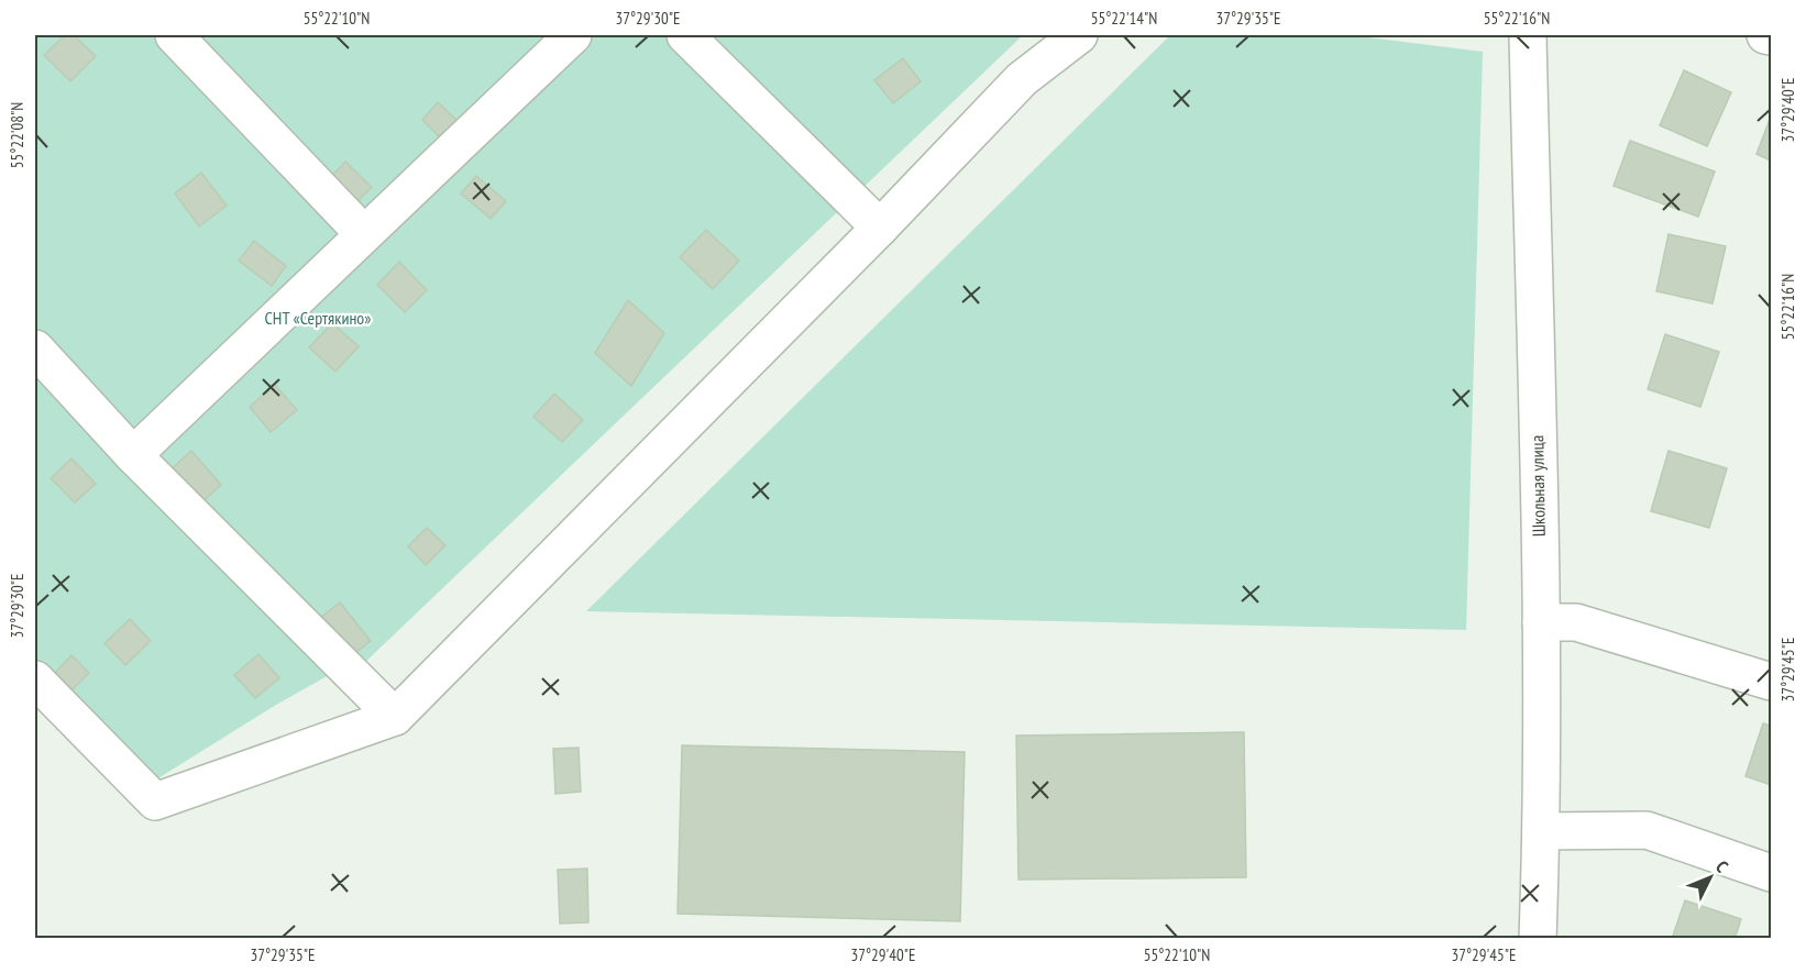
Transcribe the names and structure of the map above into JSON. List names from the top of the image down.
{
  "streets": {
    "street": ["Школьная улица"]
  },
  "parks": ["СНТ «Сертякино»"],
  "north": "top right",
  "coordinates": [
    "55°22'10\"N",
    "37°29'30\"E",
    "55°22'14\"N",
    "37°29'35\"E",
    "55°22'16\"N",
    "37°29'40\"E",
    "55°22'08\"N",
    "37°29'45\"E"
  ]
}
